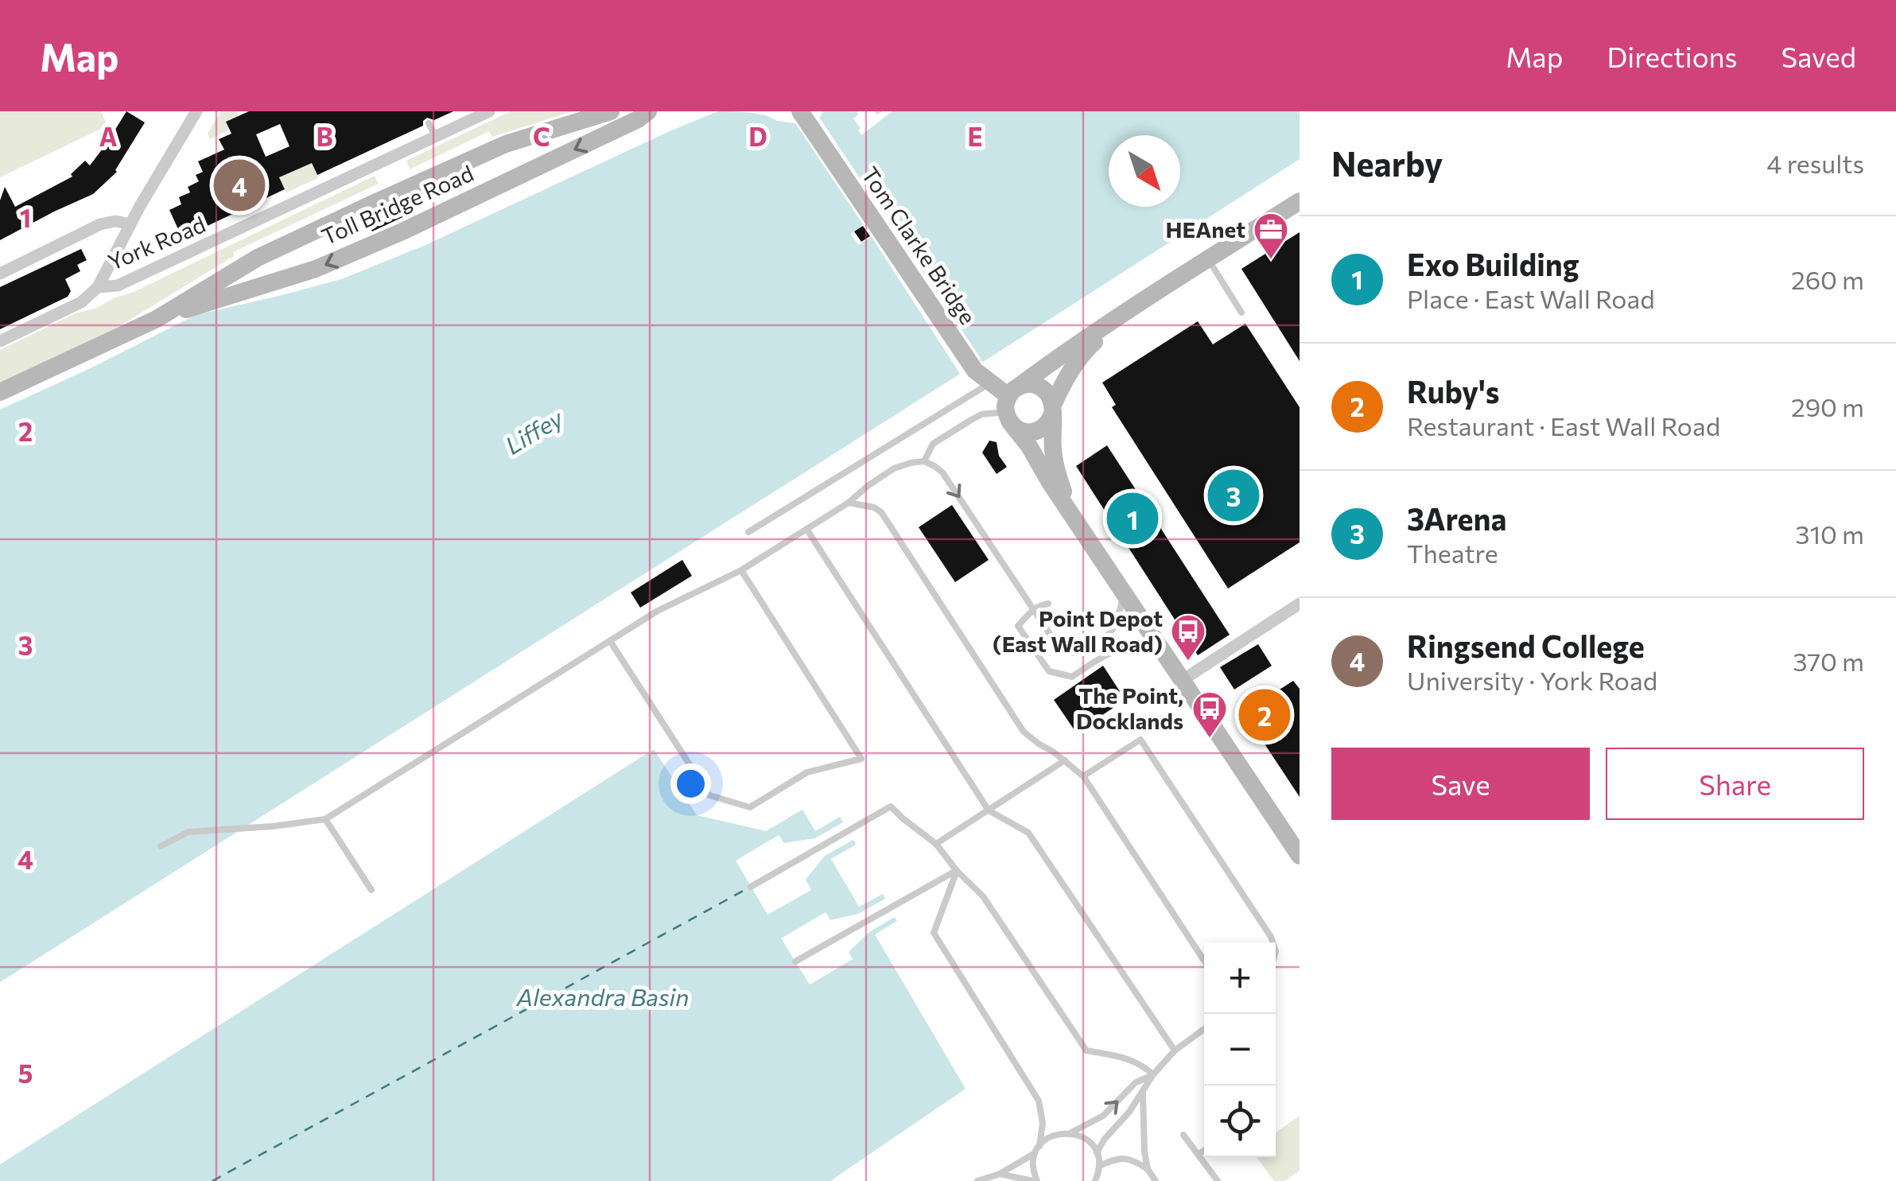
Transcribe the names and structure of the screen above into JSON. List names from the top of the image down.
{
  "streets": {
    "main road": ["Toll Bridge Road", "Tom Clarke Bridge"],
    "street": ["York Road"]
  },
  "water": ["Liffey", "Alexandra Basin"],
  "places": {
    "office": ["HEAnet"],
    "bus stop": ["Point Depot (East Wall Road)", "The Point, Docklands"]
  },
  "north": "bottom right",
  "page": {
    "header": "Map",
    "nav": ["Map", "Directions", "Saved"],
    "heading": ["Nearby", "4 results"],
    "pins": [
      "4",
      "3",
      "1",
      "2"
    ],
    "list": [
      {
        "mark": "1",
        "name": "Exo Building",
        "note": "Place · East Wall Road",
        "value": "260 m"
      },
      {
        "mark": "2",
        "name": "Ruby's",
        "note": "Restaurant · East Wall Road",
        "value": "290 m"
      },
      {
        "mark": "3",
        "name": "3Arena",
        "note": "Theatre",
        "value": "310 m"
      },
      {
        "mark": "4",
        "name": "Ringsend College",
        "note": "University · York Road",
        "value": "370 m"
      }
    ],
    "buttons": ["Save", "Share"],
    "map_buttons": ["+", "−"]
  },
  "grid": {
    "columns": [
      "A",
      "B",
      "C",
      "D",
      "E"
    ],
    "rows": [
      "1",
      "2",
      "3",
      "4",
      "5"
    ]
  }
}
